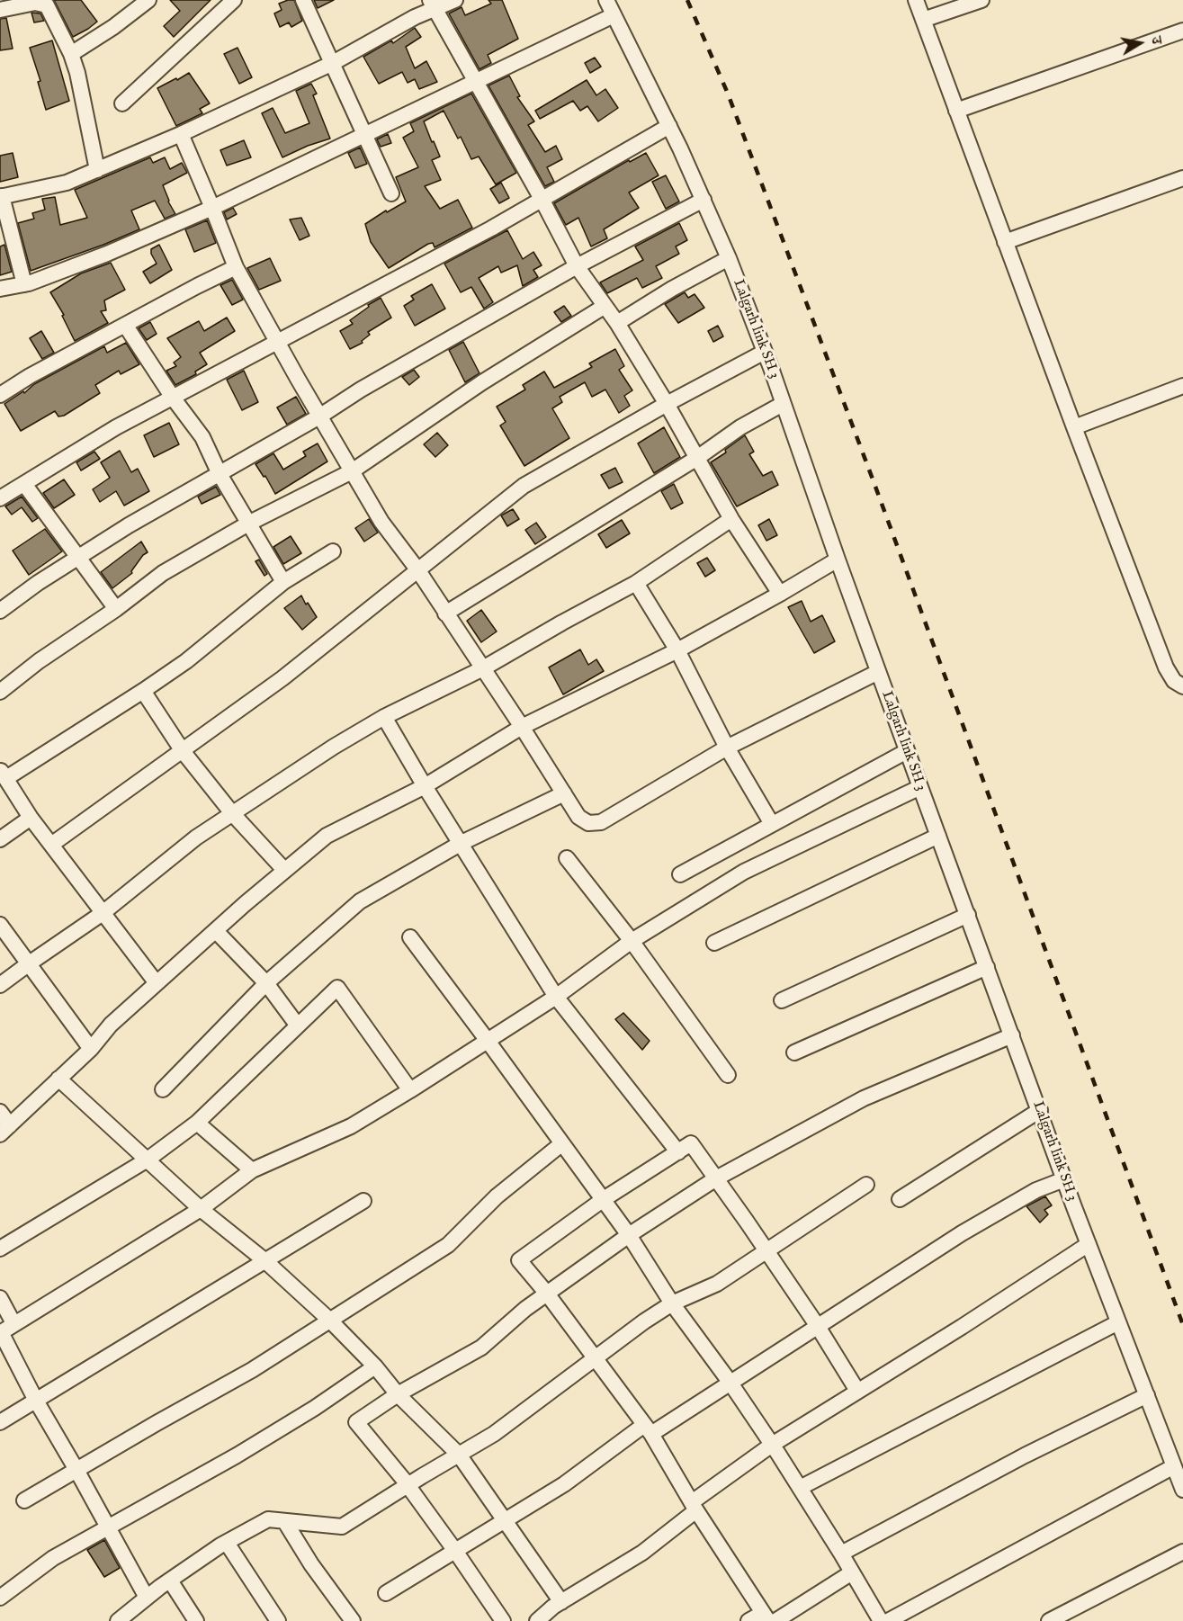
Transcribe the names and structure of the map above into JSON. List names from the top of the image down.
{
  "streets": {
    "street": ["Lalgarh link SH 3"]
  },
  "north": "right"
}
